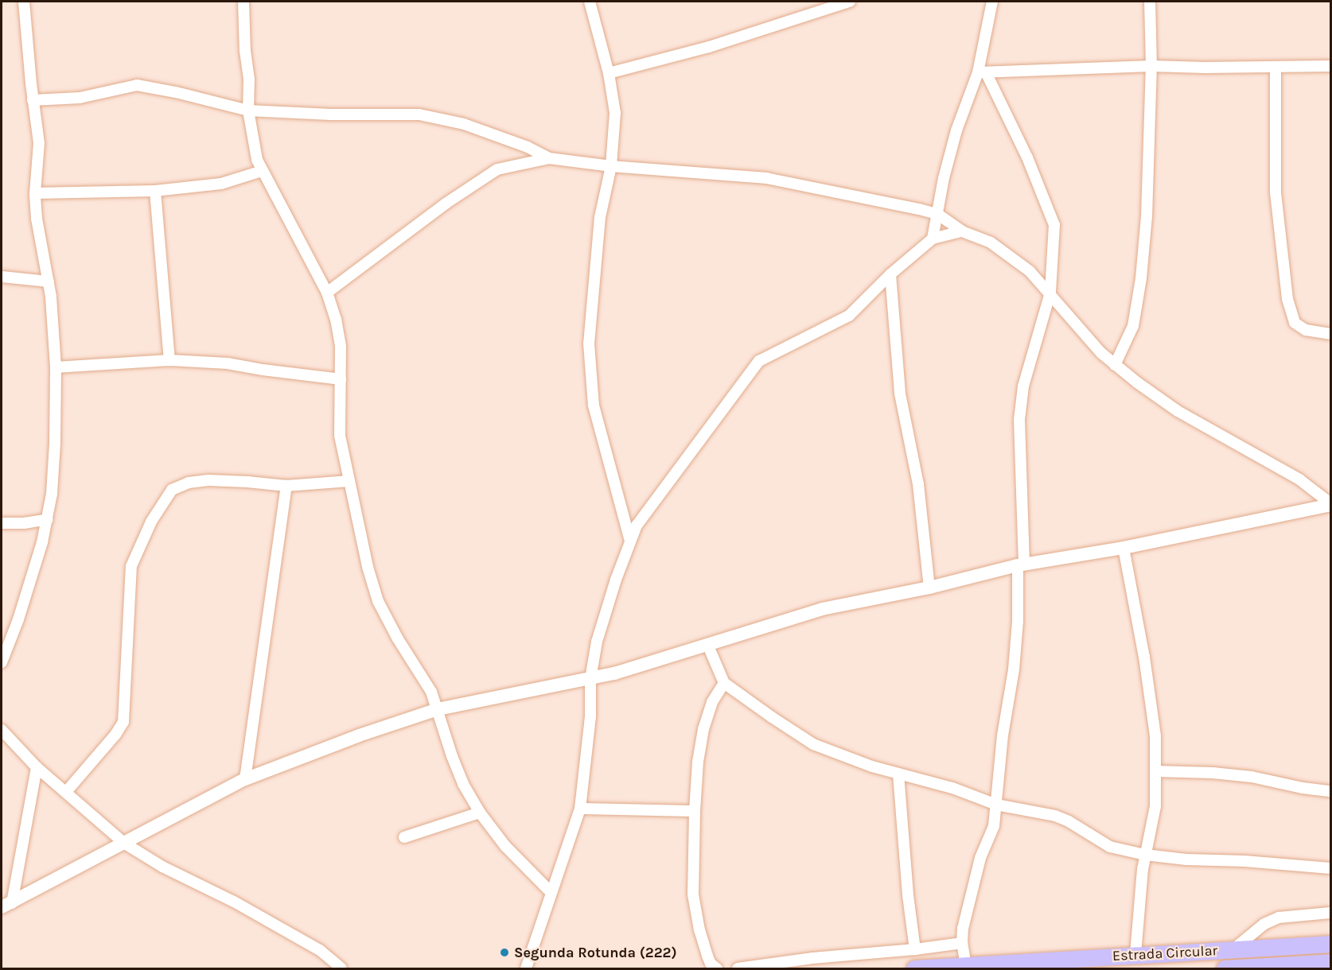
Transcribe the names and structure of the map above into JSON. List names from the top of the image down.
{
  "streets": {
    "main road": ["Estrada Circular"]
  },
  "places": ["Segunda Rotunda (222)"]
}
